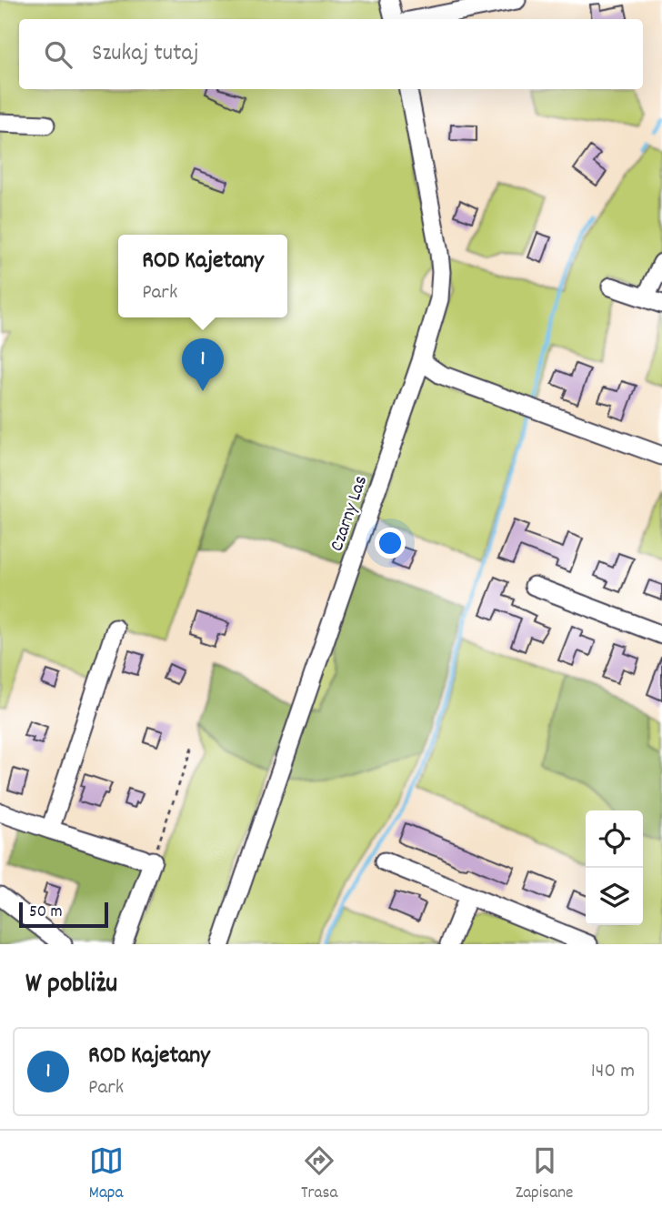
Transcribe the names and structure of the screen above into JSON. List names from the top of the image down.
{
  "streets": {
    "street": ["Czarny Las"]
  },
  "scale_bar": "50 m",
  "page": {
    "search": "Szukaj tutaj",
    "popup": ["ROD Kajetany", "Park"],
    "pins": "1",
    "scale": "50 m",
    "heading": "W pobliżu",
    "list": [
      {
        "mark": "1",
        "name": "ROD Kajetany",
        "note": "Park",
        "value": "140 m"
      }
    ],
    "nav": ["Mapa", "Trasa", "Zapisane"]
  }
}
